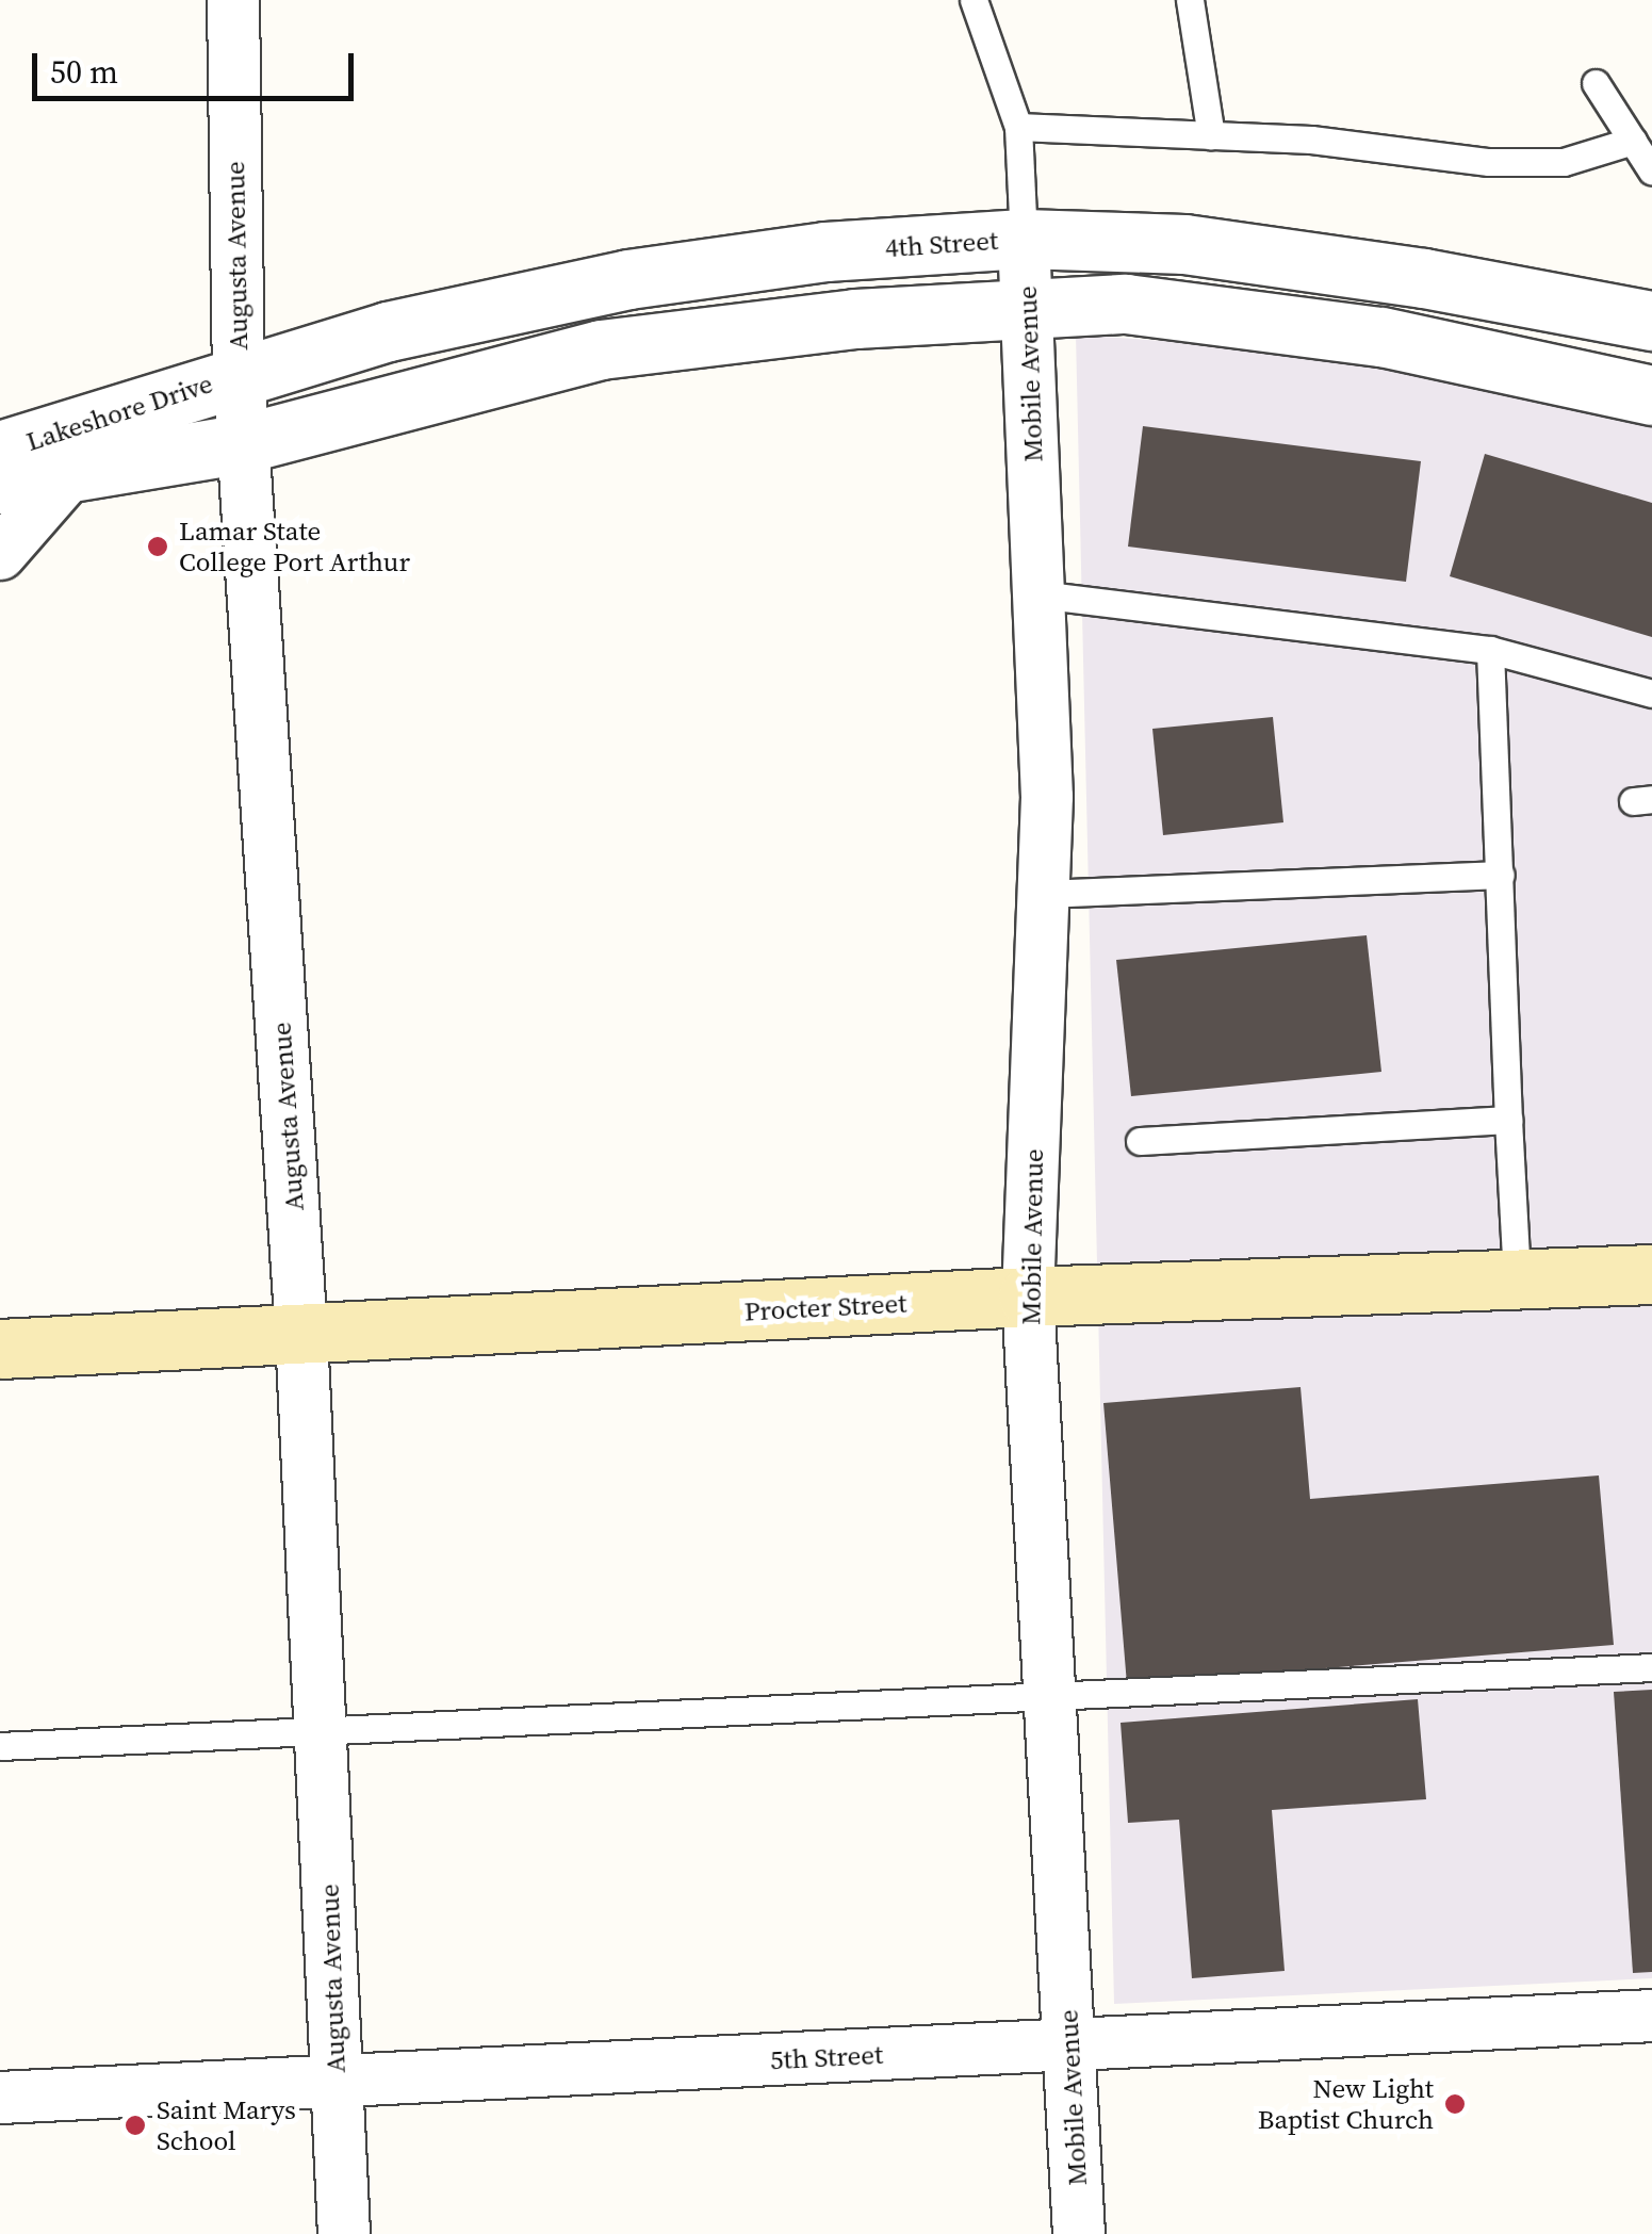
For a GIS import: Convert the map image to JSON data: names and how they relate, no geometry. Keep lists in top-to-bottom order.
{
  "streets": {
    "main road": ["Procter Street"],
    "street": [
      "4th Street",
      "Augusta Avenue",
      "Mobile Avenue",
      "Lakeshore Drive",
      "5th Street"
    ]
  },
  "crossings": [
    ["4th Street", "Augusta Avenue"],
    ["4th Street", "Mobile Avenue"],
    ["4th Street", "Lakeshore Drive"],
    ["Augusta Avenue", "Lakeshore Drive"],
    ["Augusta Avenue", "Procter Street"],
    ["Augusta Avenue", "5th Street"],
    ["Mobile Avenue", "Procter Street"],
    ["Mobile Avenue", "5th Street"]
  ],
  "places": ["Lamar State College Port Arthur", "New Light Baptist Church", "Saint Marys School"],
  "scale_bar": "50 m"
}
